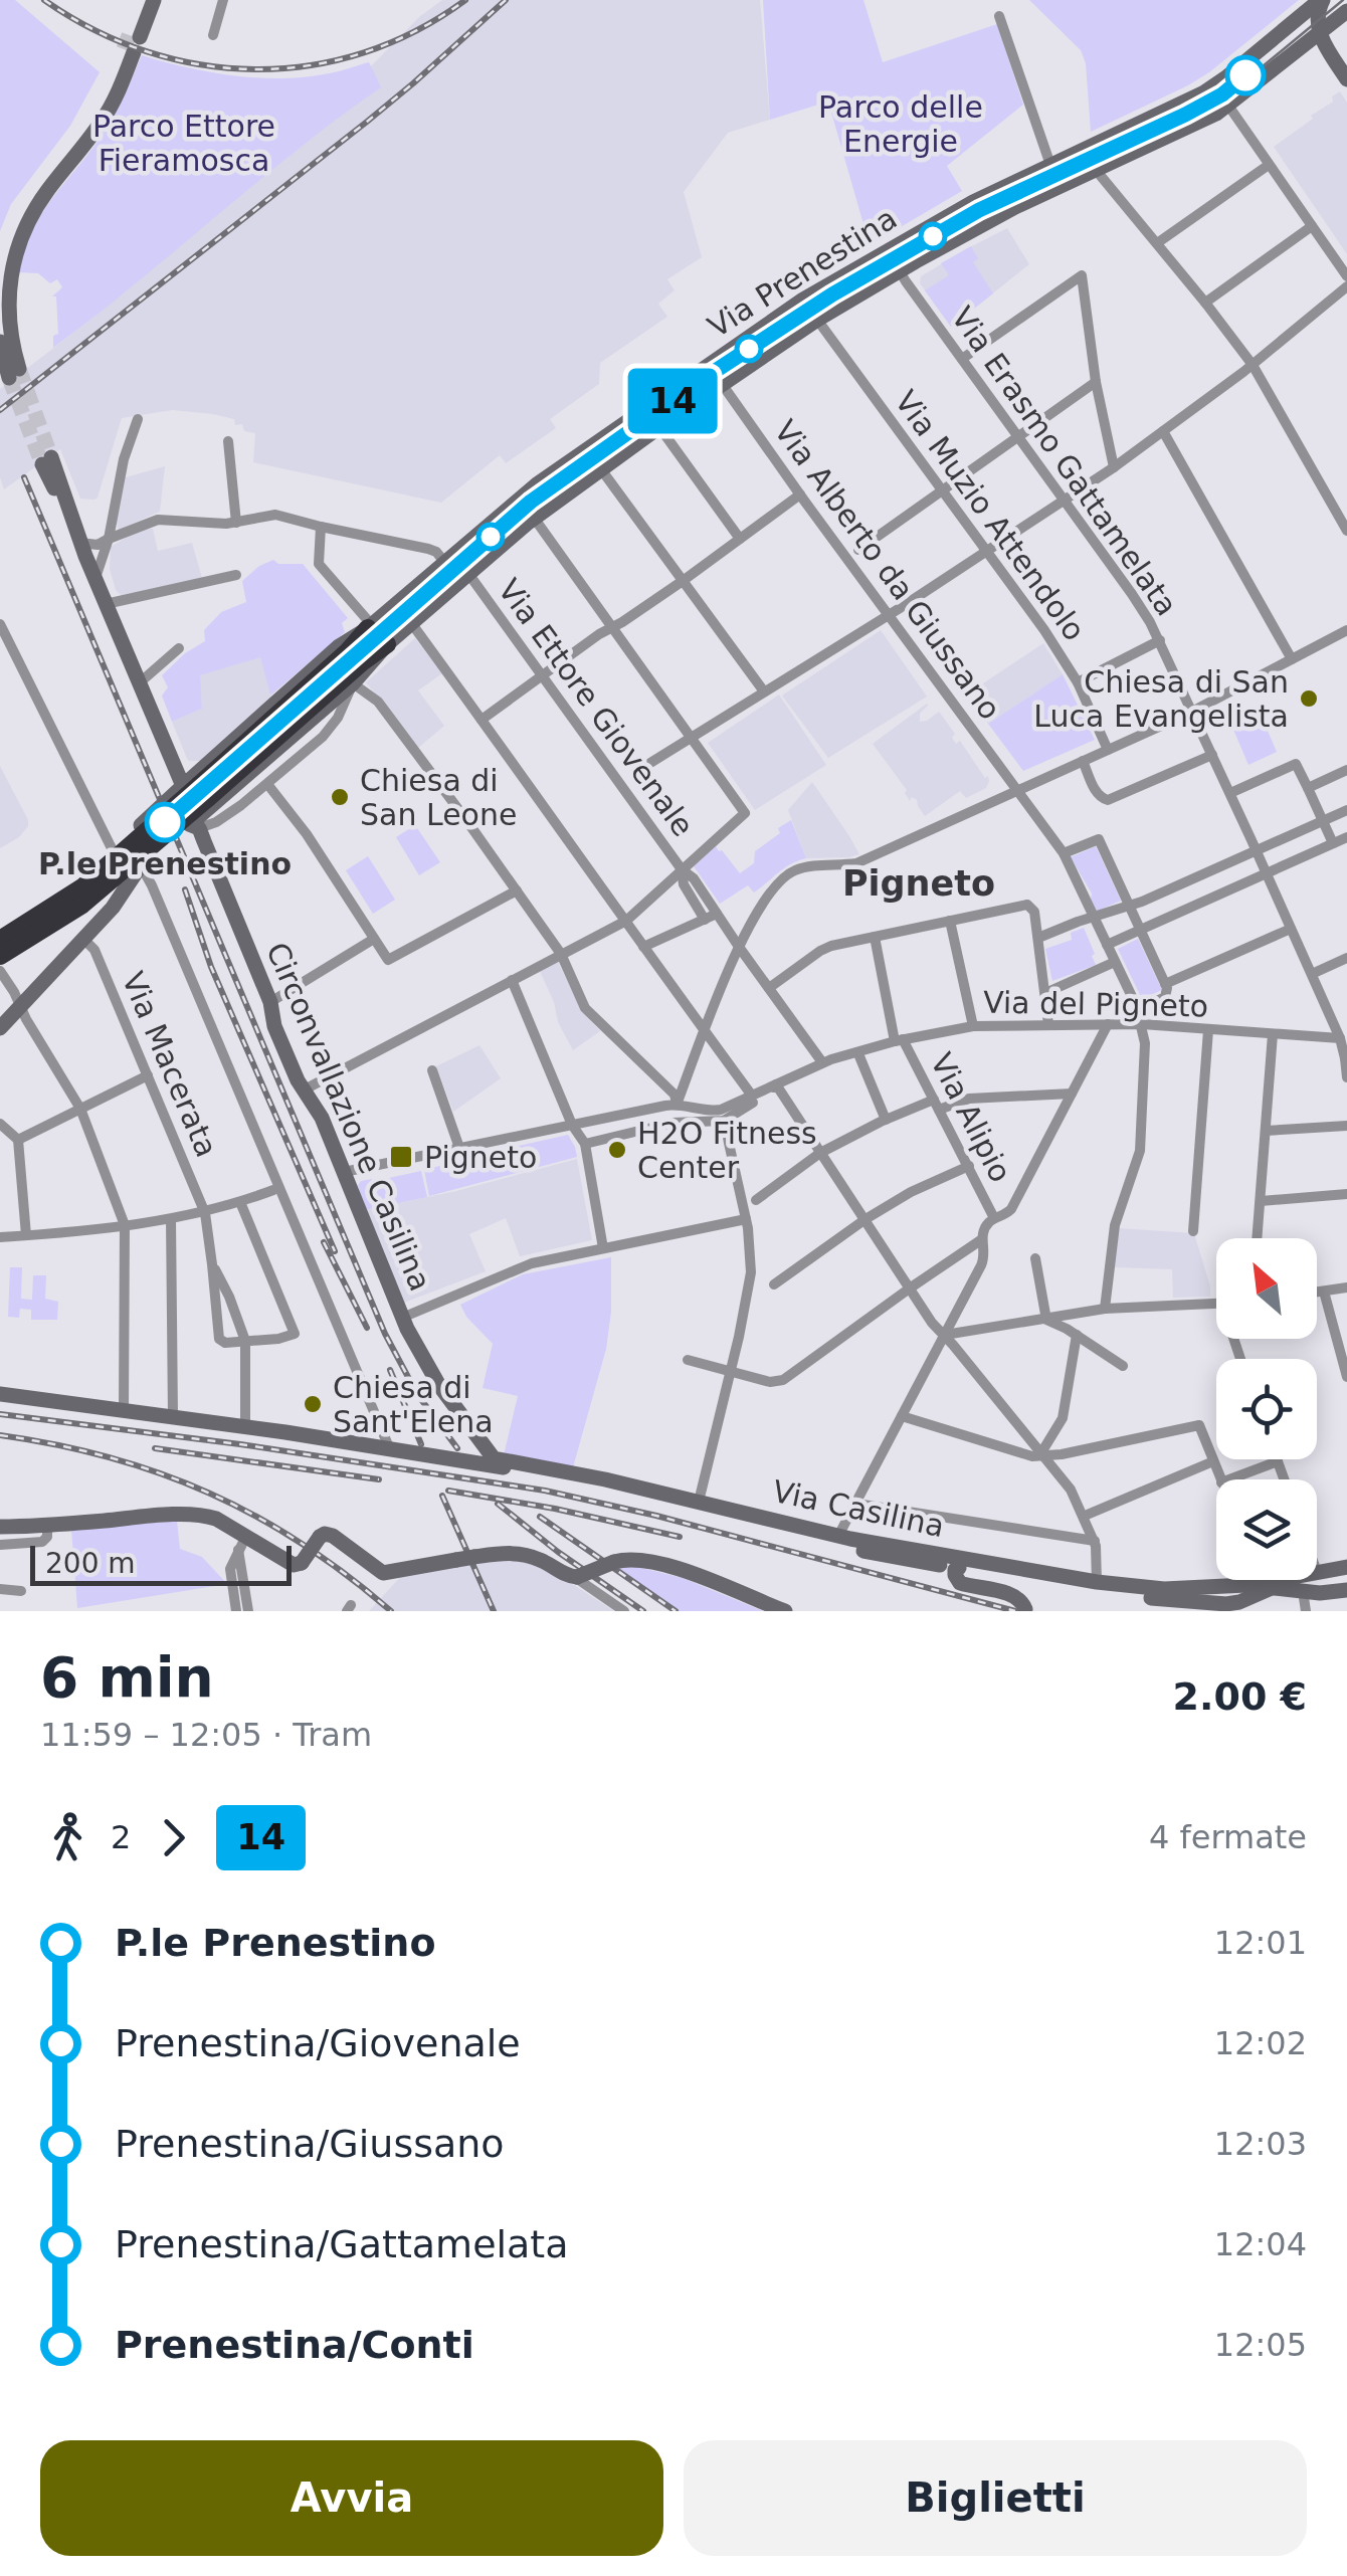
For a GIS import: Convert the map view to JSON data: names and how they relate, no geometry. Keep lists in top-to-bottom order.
{
  "streets": {
    "main road": ["Via Prenestina", "Circonvallazione Casilina", "Via Casilina"],
    "street": [
      "Via Erasmo Gattamelata",
      "Via Muzio Attendolo",
      "Via Alberto da Giussano",
      "Via Ettore Giovenale",
      "Via del Pigneto",
      "Via Macerata",
      "Via Alipio"
    ]
  },
  "crossings": [
    ["Via Prenestina", "Via Erasmo Gattamelata"],
    ["Via Prenestina", "Via Muzio Attendolo"],
    ["Via Prenestina", "Via Alberto da Giussano"],
    ["Via Prenestina", "Via Ettore Giovenale"],
    ["Via Erasmo Gattamelata", "Via del Pigneto"],
    ["Via Alberto da Giussano", "Via del Pigneto"],
    ["Via Ettore Giovenale", "Via del Pigneto"],
    ["Via del Pigneto", "Circonvallazione Casilina"],
    ["Via del Pigneto", "Via Alipio"],
    ["Circonvallazione Casilina", "Via Casilina"]
  ],
  "districts": ["Pigneto"],
  "parks": ["Parco delle Energie", "Parco Ettore Fieramosca"],
  "places": {
    "other": [
      "Chiesa di San Luca Evangelista",
      "Chiesa di San Leone",
      "P.le Prenestino",
      "H2O Fitness Center",
      "Chiesa di Sant'Elena"
    ],
    "transit": ["Pigneto"]
  },
  "lines": ["tram line 14"],
  "scale_bar": "200 m",
  "north": "top left",
  "page": {
    "on_map": "14",
    "scale": "200 m",
    "heading": ["6 min", "11:59 – 12:05 · Tram", "2.00 €"],
    "legs": ["2", "14", "4 fermate"],
    "list": [
      {
        "name": "P.le Prenestino",
        "value": "12:01"
      },
      {
        "name": "Prenestina/Giovenale",
        "value": "12:02"
      },
      {
        "name": "Prenestina/Giussano",
        "value": "12:03"
      },
      {
        "name": "Prenestina/Gattamelata",
        "value": "12:04"
      },
      {
        "name": "Prenestina/Conti",
        "value": "12:05"
      }
    ],
    "buttons": ["Avvia", "Biglietti"]
  }
}
